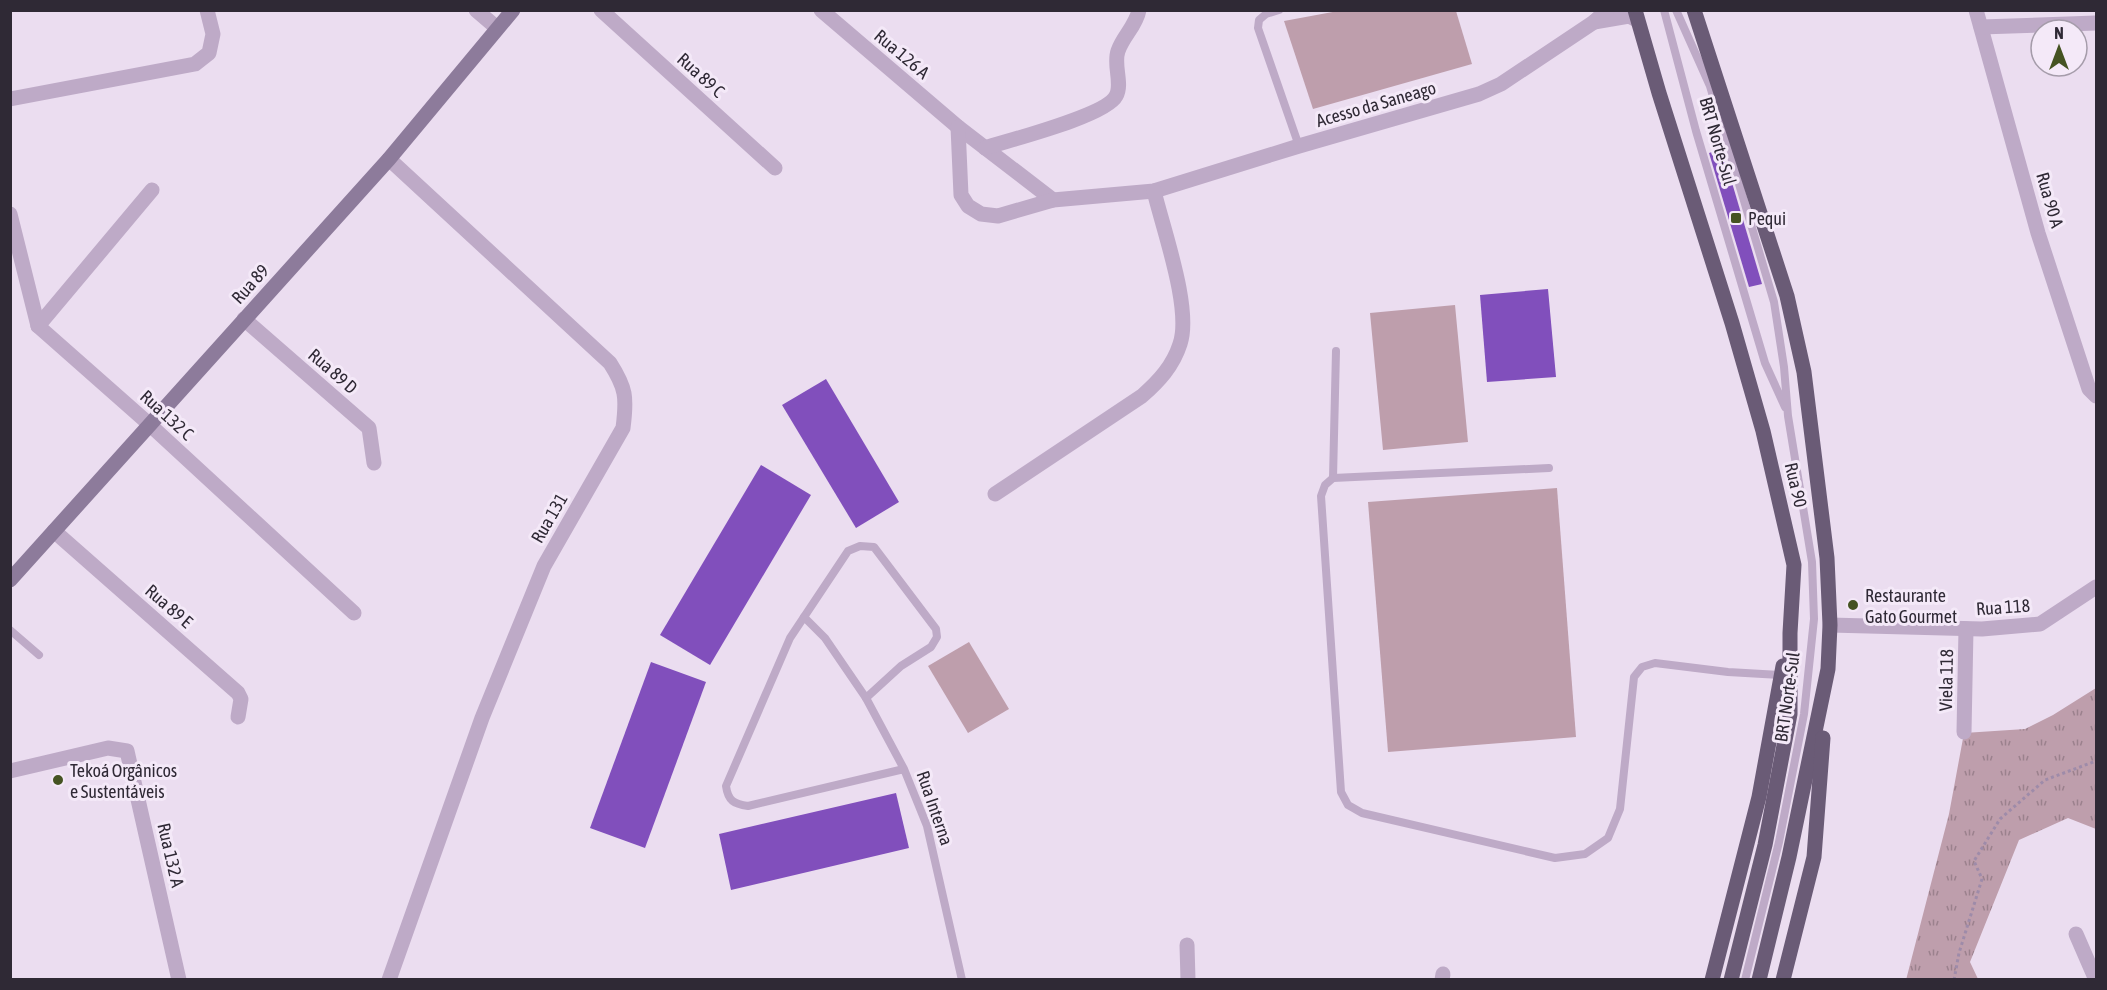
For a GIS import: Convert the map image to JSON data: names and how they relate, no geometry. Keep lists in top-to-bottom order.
{
  "streets": {
    "main road": ["Rua 90"],
    "street": [
      "Rua 126 A",
      "Rua 89 C",
      "Acesso da Saneago",
      "Rua 90 A",
      "Rua 89",
      "Rua 89 D",
      "Rua 132 C",
      "Rua 131",
      "Rua 89 E",
      "Rua 118",
      "Viela 118",
      "Rua 132 A"
    ],
    "lane": ["BRT Norte-Sul", "Rua Interna"]
  },
  "crossings": [
    ["Rua 126 A", "Acesso da Saneago"],
    ["Acesso da Saneago", "Rua 90"],
    ["Rua 89", "Rua 89 D"],
    ["Rua 89", "Rua 132 C"],
    ["Rua 89", "Rua 131"],
    ["Rua 89", "Rua 89 E"],
    ["Rua 90", "Rua 118"],
    ["Rua 118", "Viela 118"]
  ],
  "places": {
    "transit": ["Pequi"],
    "other": ["Restaurante Gato Gourmet", "Tekoá Orgânicos e Sustentáveis"]
  },
  "north": "top"
}
